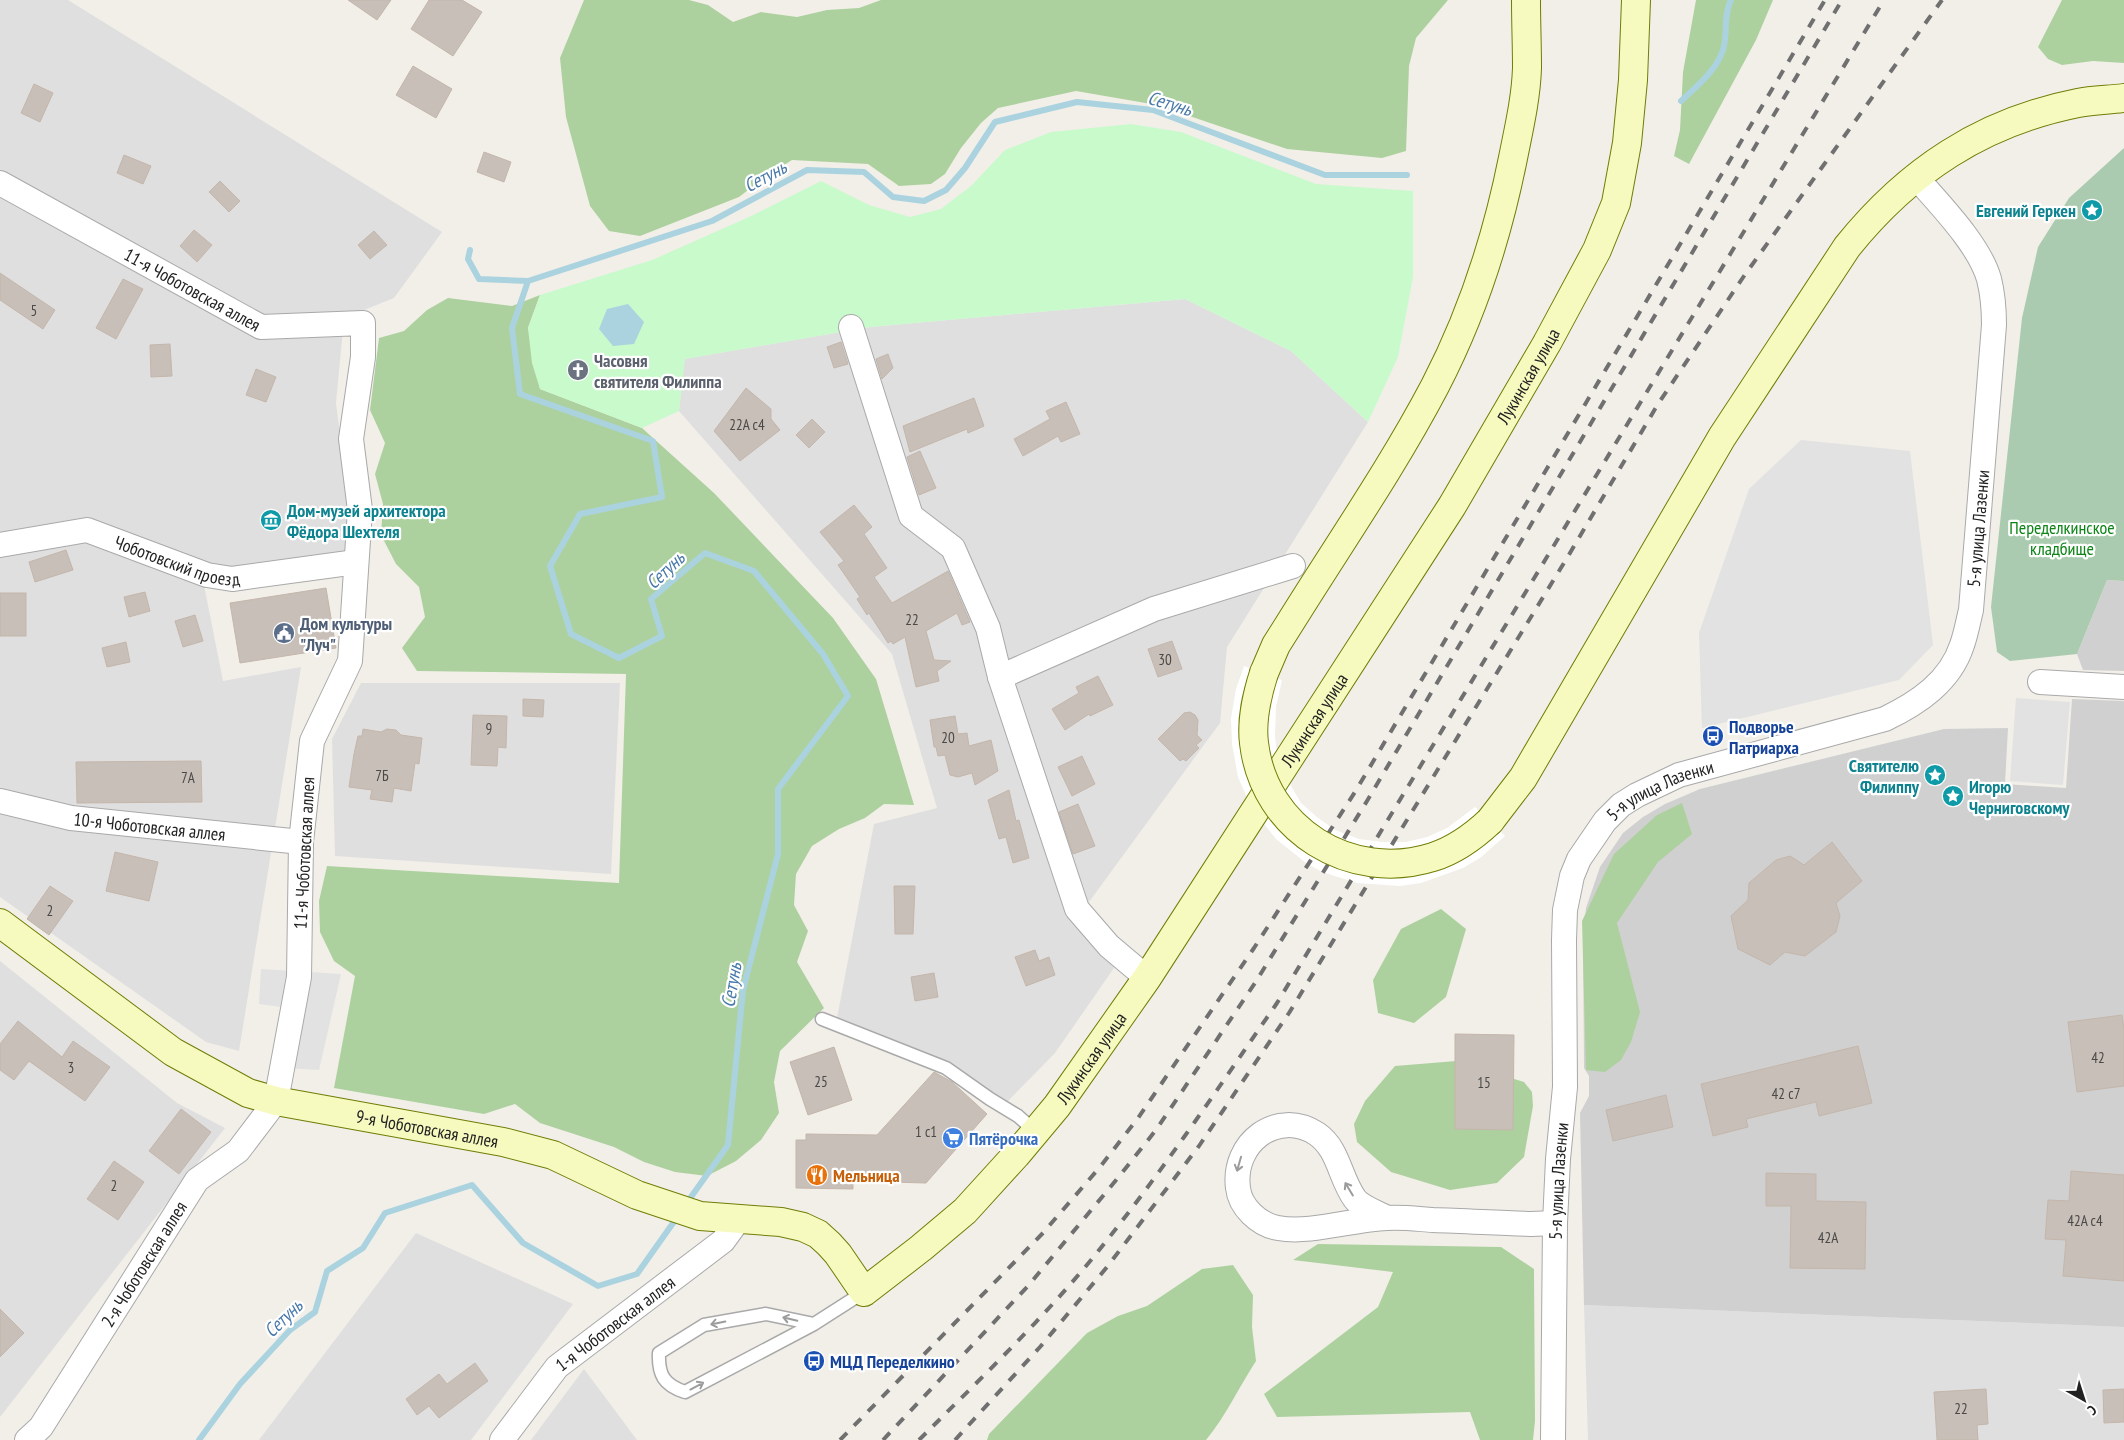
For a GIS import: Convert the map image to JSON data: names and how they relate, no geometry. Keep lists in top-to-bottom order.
{
  "streets": {
    "street": [
      "11-я Чоботовская аллея",
      "Лукинская улица",
      "5-я улица Лазенки",
      "Чоботовский проезд",
      "10-я Чоботовская аллея",
      "9-я Чоботовская аллея",
      "2-я Чоботовская аллея",
      "1-я Чоботовская аллея"
    ]
  },
  "crossings": [
    ["11-я Чоботовская аллея", "Чоботовский проезд"],
    ["11-я Чоботовская аллея", "10-я Чоботовская аллея"],
    ["11-я Чоботовская аллея", "9-я Чоботовская аллея"],
    ["11-я Чоботовская аллея", "2-я Чоботовская аллея"],
    ["Лукинская улица", "9-я Чоботовская аллея"],
    ["9-я Чоботовская аллея", "2-я Чоботовская аллея"],
    ["9-я Чоботовская аллея", "1-я Чоботовская аллея"]
  ],
  "water": ["Сетунь"],
  "parks": ["Переделкинское кладбище"],
  "places": {
    "place": ["Евгений Геркен", "Святителю Филиппу", "Игорю Черниговскому"],
    "church": ["Часовня святителя Филиппа"],
    "museum": ["Дом-музей архитектора Фёдора Шехтеля"],
    "public building": ["Дом культуры \"Луч\""],
    "bus stop": ["Подворье Патриарха", "МЦД Переделкино"],
    "supermarket": ["Пятёрочка"],
    "restaurant": ["Мельница"]
  },
  "house_numbers": [
    "5",
    "22А с4",
    "22",
    "30",
    "9",
    "20",
    "7Б",
    "7А",
    "2",
    "42",
    "3",
    "25",
    "15",
    "42 с7",
    "1 с1",
    "2",
    "42А с4",
    "42А",
    "22"
  ],
  "north": "bottom right"
}
